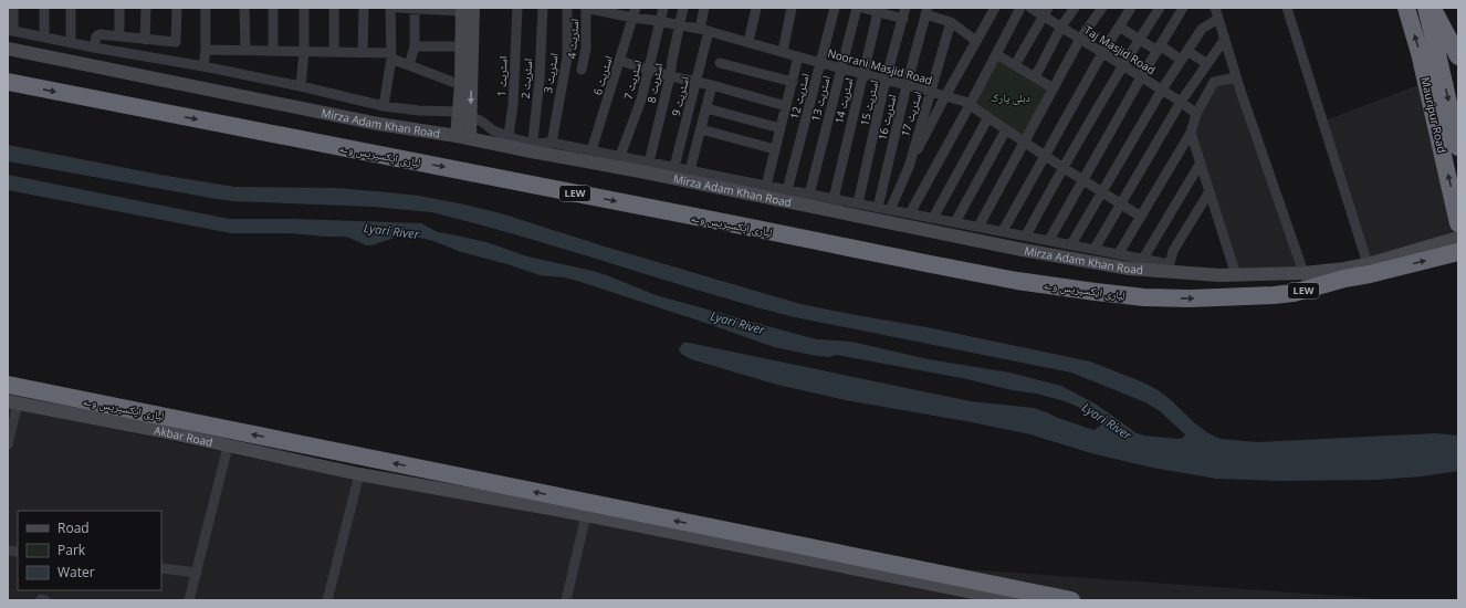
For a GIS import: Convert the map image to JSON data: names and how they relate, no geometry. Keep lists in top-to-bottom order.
{
  "streets": {
    "highway": ["Mauripur Road", "لیاری ایکسپریس وے", "LEW"],
    "main road": ["Mirza Adam Khan Road", "Akbar Road"],
    "street": [
      "اسٹریٹ 4",
      "Taj Masjid Road",
      "Noorani Masjid Road",
      "اسٹریٹ 3",
      "اسٹریٹ 6",
      "اسٹریٹ 1",
      "اسٹریٹ 2",
      "اسٹریٹ 7",
      "اسٹریٹ 8",
      "اسٹریٹ 9",
      "اسٹریٹ 12",
      "اسٹریٹ 13",
      "اسٹریٹ 14",
      "اسٹریٹ 15",
      "اسٹریٹ 17",
      "اسٹریٹ 16"
    ]
  },
  "crossings": [
    ["اسٹریٹ 4", "Noorani Masjid Road"],
    ["Noorani Masjid Road", "اسٹریٹ 6"],
    ["Noorani Masjid Road", "اسٹریٹ 7"],
    ["Noorani Masjid Road", "اسٹریٹ 8"],
    ["Noorani Masjid Road", "اسٹریٹ 9"],
    ["Noorani Masjid Road", "اسٹریٹ 12"],
    ["Noorani Masjid Road", "اسٹریٹ 13"],
    ["Noorani Masjid Road", "اسٹریٹ 14"],
    ["Noorani Masjid Road", "اسٹریٹ 15"],
    ["Noorani Masjid Road", "اسٹریٹ 17"],
    ["Noorani Masjid Road", "اسٹریٹ 16"],
    ["اسٹریٹ 1", "Mirza Adam Khan Road"],
    ["اسٹریٹ 2", "Mirza Adam Khan Road"],
    ["Mirza Adam Khan Road", "لیاری ایکسپریس وے"]
  ],
  "water": ["Lyari River"],
  "parks": ["دہلی پارک"],
  "legend": ["Road", "Park", "Water"]
}
